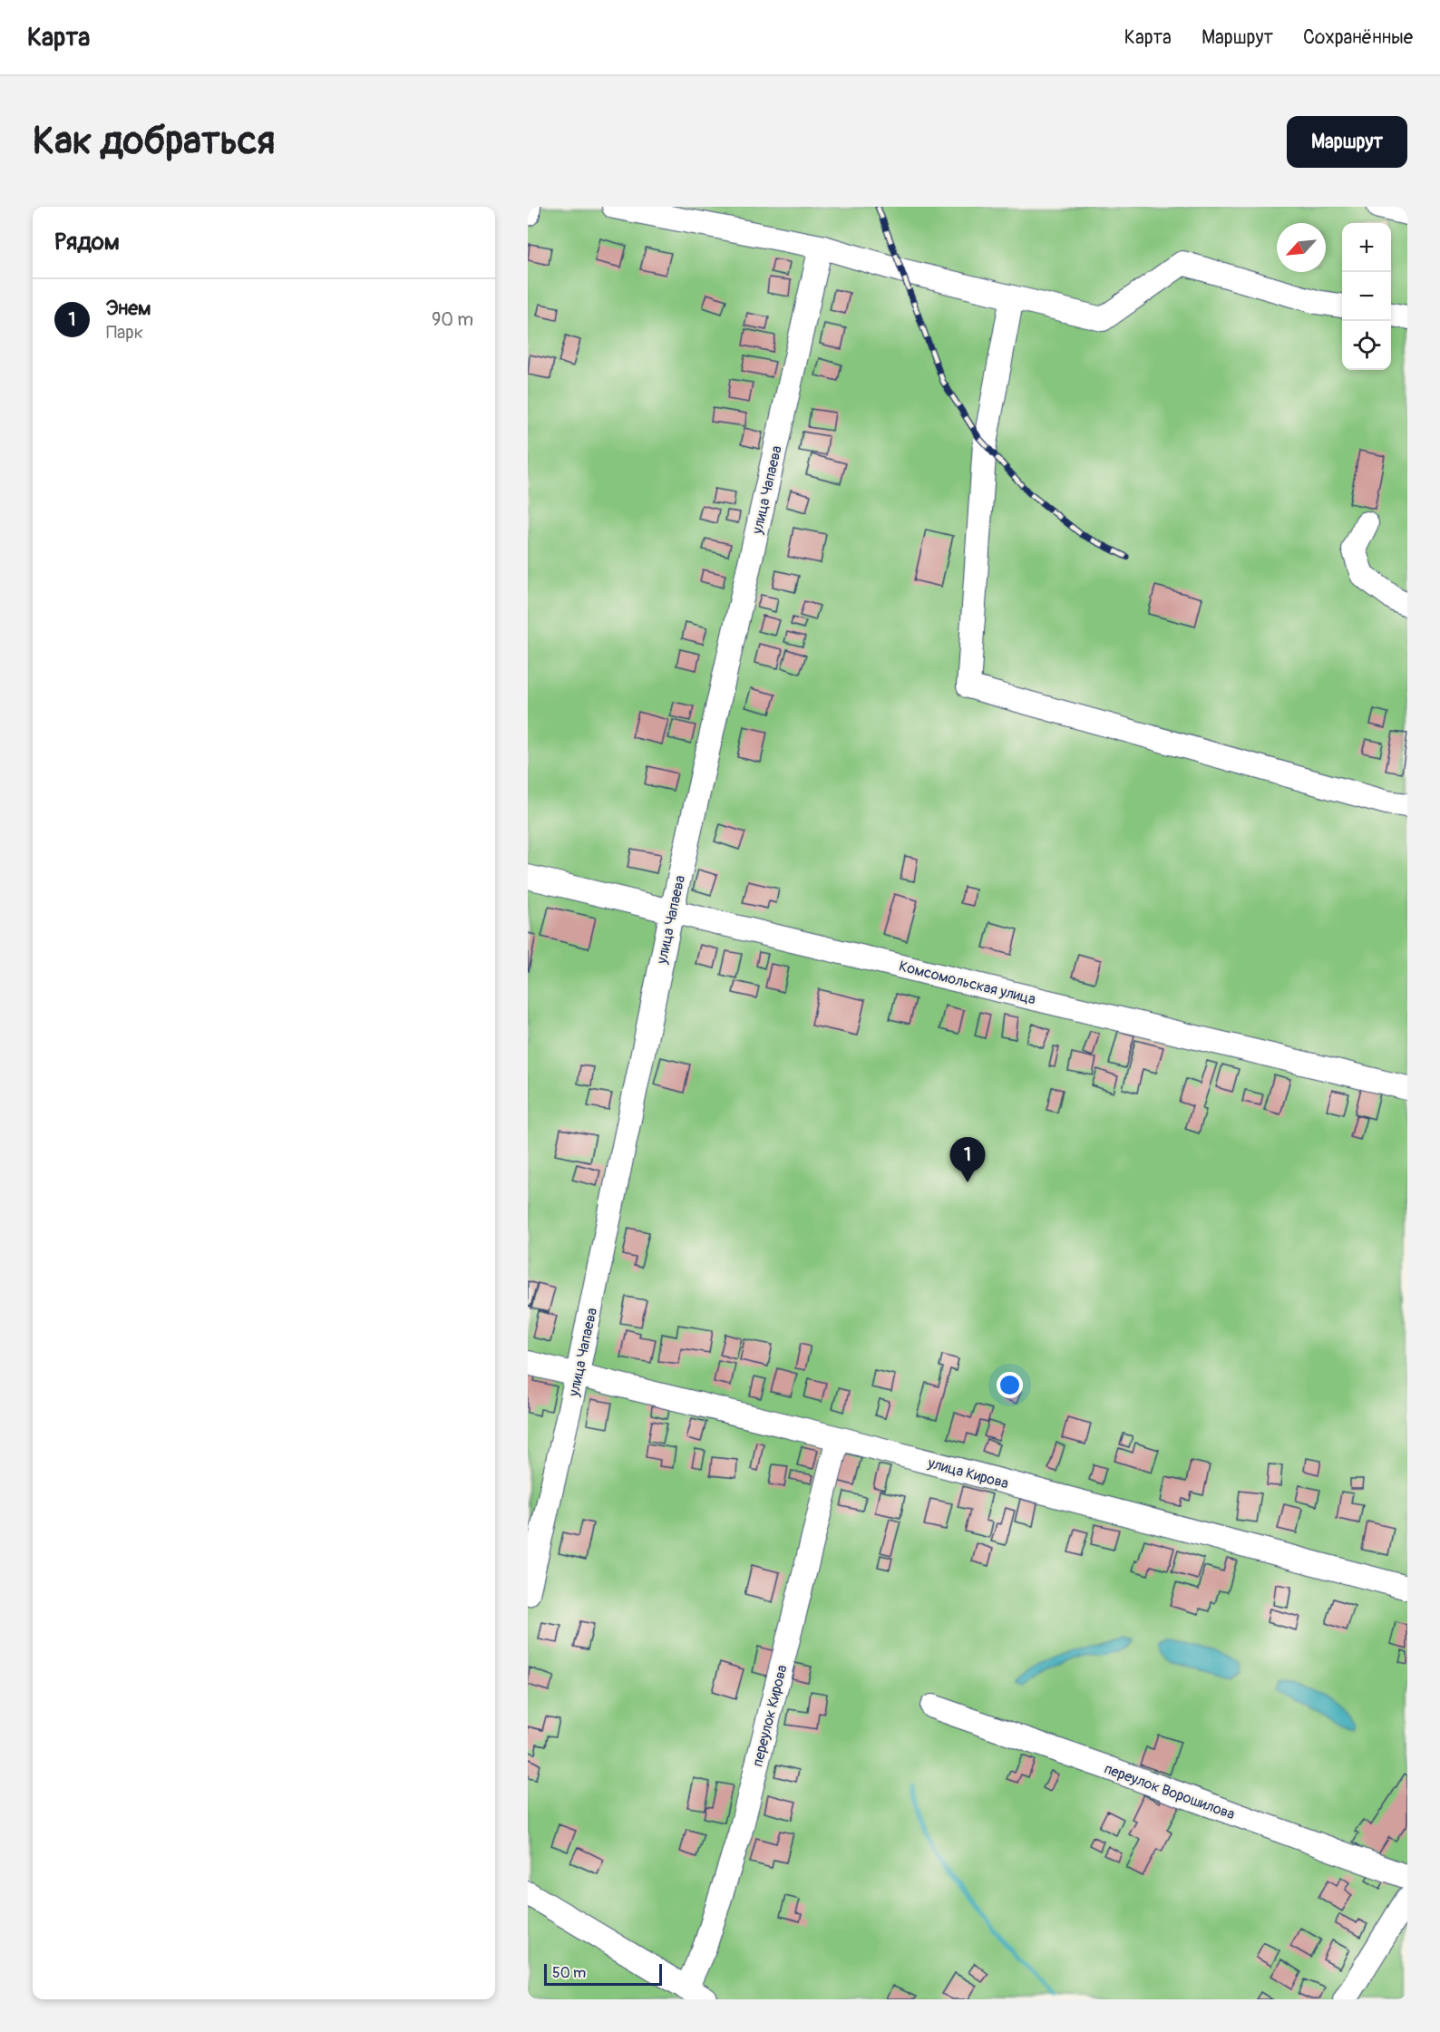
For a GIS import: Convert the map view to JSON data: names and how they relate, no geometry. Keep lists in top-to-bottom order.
{
  "streets": {
    "street": [
      "улица Чапаева",
      "Комсомольская улица",
      "улица Кирова",
      "переулок Кирова",
      "переулок Ворошилова"
    ]
  },
  "crossings": [
    ["улица Чапаева", "Комсомольская улица"],
    ["улица Чапаева", "улица Кирова"],
    ["улица Кирова", "переулок Кирова"]
  ],
  "scale_bar": "50 m",
  "north": "bottom left",
  "page": {
    "header": "Карта",
    "nav": ["Карта", "Маршрут", "Сохранённые"],
    "buttons": "Маршрут",
    "title": "Как добраться",
    "heading": "Рядом",
    "map_buttons": ["+", "−"],
    "list": [
      {
        "mark": "1",
        "name": "Энем",
        "note": "Парк",
        "value": "90 m"
      }
    ],
    "pins": "1",
    "scale": "50 m"
  }
}
